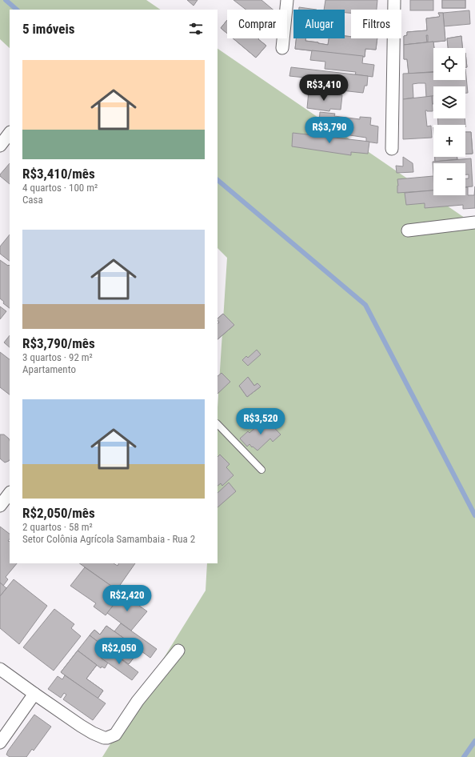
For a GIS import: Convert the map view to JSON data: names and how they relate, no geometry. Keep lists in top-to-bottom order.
{
  "page": {
    "chip": ["Comprar", "Alugar", "Filtros"],
    "heading": "5 imóveis",
    "map_buttons": ["+", "−"],
    "list": [
      {
        "name": "R$3,410/mês",
        "note": "4 quartos · 100 m² · Casa"
      },
      {
        "name": "R$3,790/mês",
        "note": "3 quartos · 92 m² · Apartamento"
      },
      {
        "name": "R$2,050/mês",
        "note": "2 quartos · 58 m² · Setor Colônia Agrícola Samambaia - Rua 2"
      }
    ],
    "price": [
      "R$3,410",
      "R$3,790",
      "R$3,520",
      "R$2,420",
      "R$2,050"
    ]
  }
}
